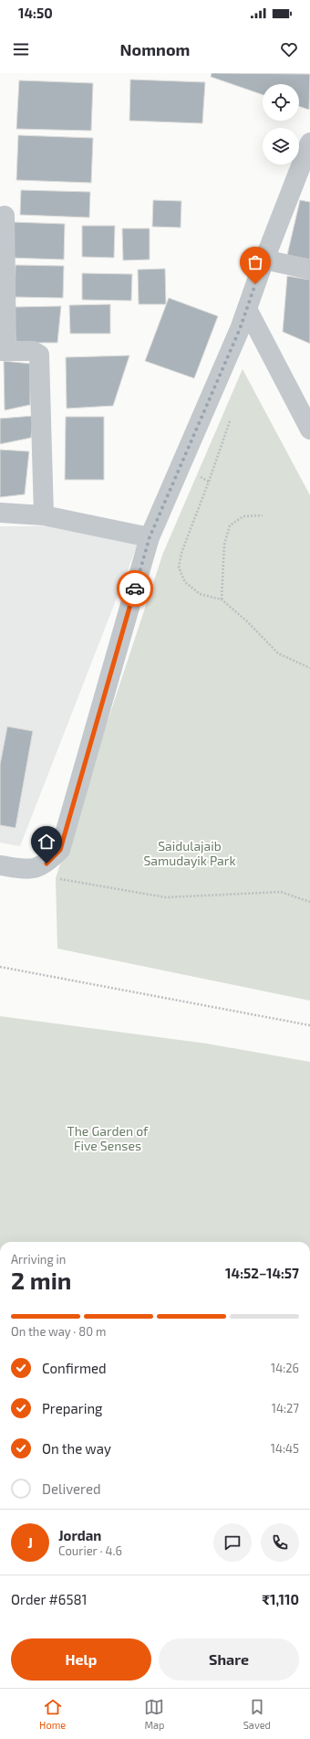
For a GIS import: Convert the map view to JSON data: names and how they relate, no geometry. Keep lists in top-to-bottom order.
{
  "parks": ["Saidulajaib Samudayik Park", "The Garden of Five Senses"],
  "page": {
    "status": "14:50",
    "header": "Nomnom",
    "heading": ["2 min", "Arriving in", "14:52–14:57"],
    "panel": [
      "Jordan",
      "Courier · 4.6",
      "Order #6581",
      "₹1,110"
    ],
    "bar": "On the way · 80 m",
    "list": [
      ["Confirmed", "14:26"],
      ["Preparing", "14:27"],
      ["On the way", "14:45"],
      "Delivered"
    ],
    "round": "J",
    "buttons": ["Help", "Share"],
    "tabs": ["Home", "Map", "Saved"]
  }
}
